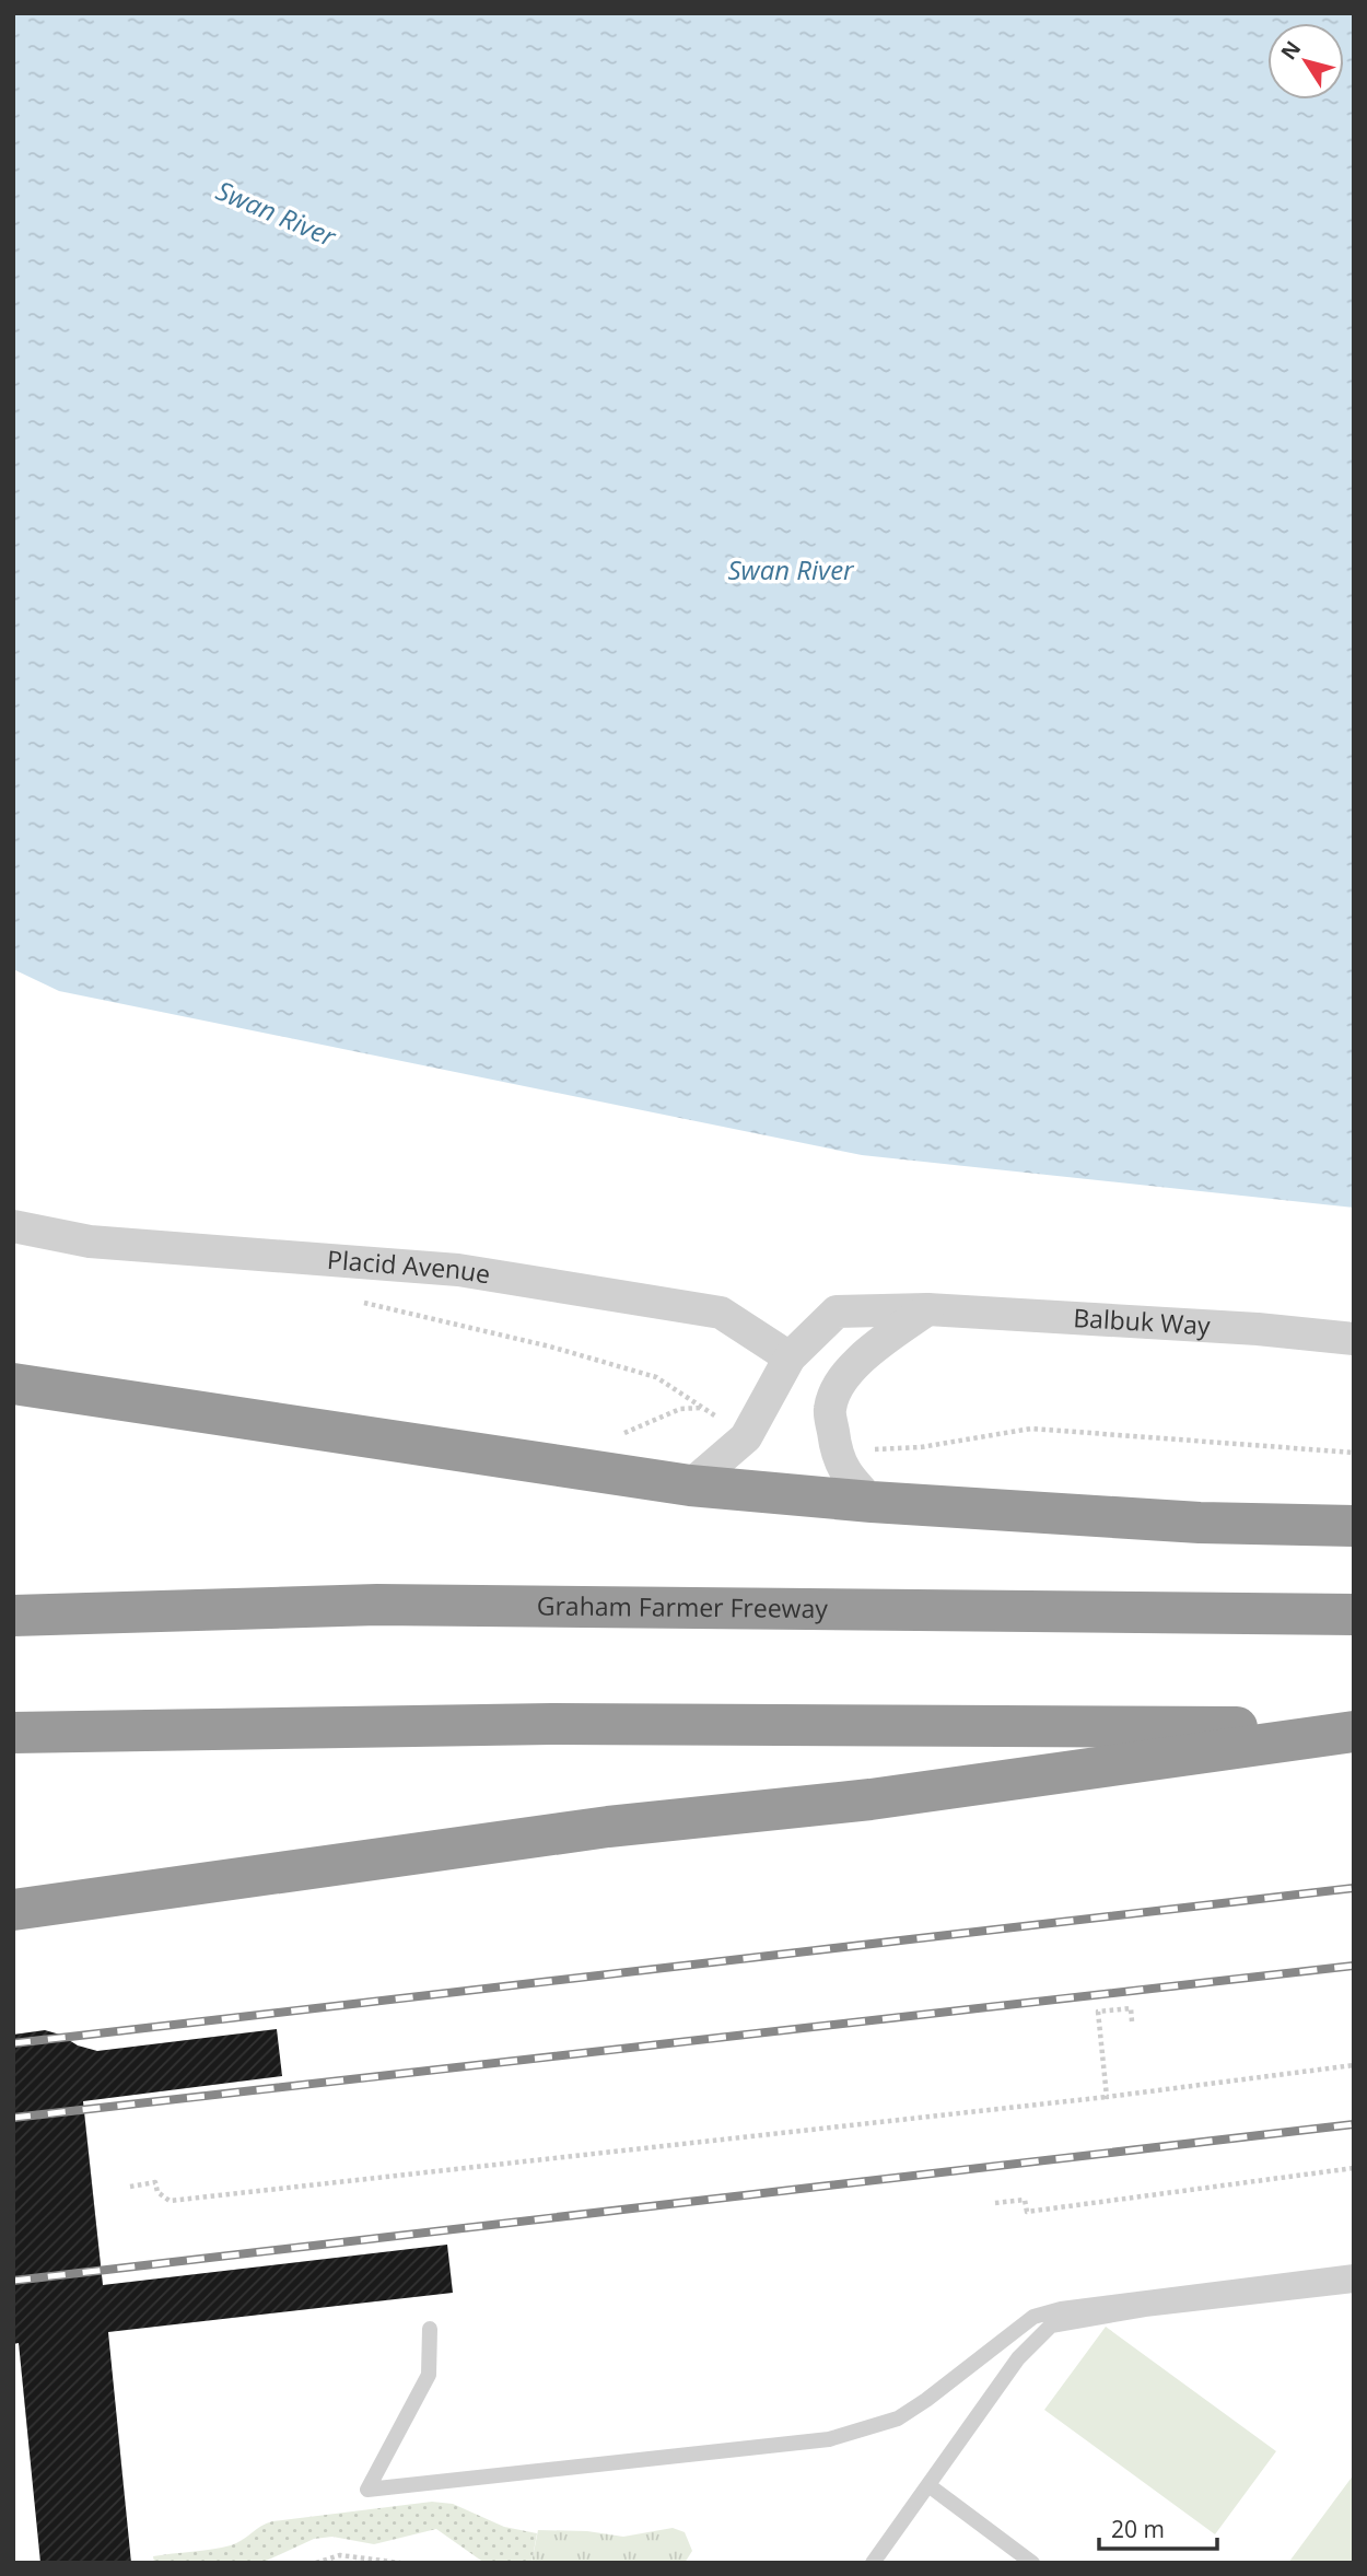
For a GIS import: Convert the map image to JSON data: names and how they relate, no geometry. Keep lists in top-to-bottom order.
{
  "streets": {
    "highway": ["Graham Farmer Freeway"],
    "street": ["Placid Avenue", "Balbuk Way"]
  },
  "crossings": [
    ["Placid Avenue", "Balbuk Way"]
  ],
  "water": ["Swan River"],
  "scale_bar": "20 m",
  "north": "top left"
}
